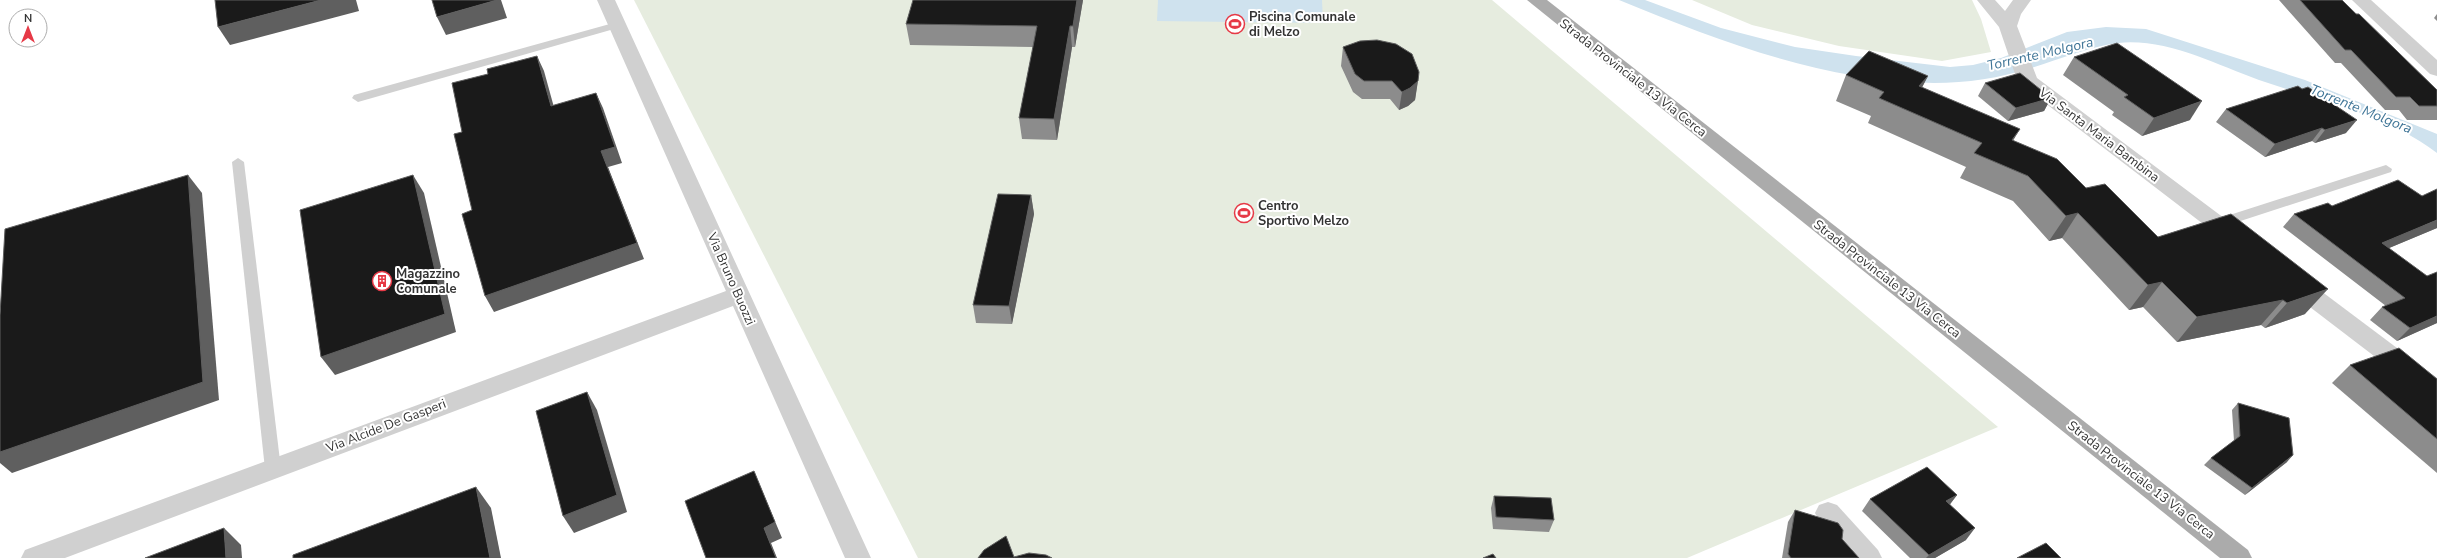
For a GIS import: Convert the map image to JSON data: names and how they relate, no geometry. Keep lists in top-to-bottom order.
{
  "streets": {
    "main road": ["Strada Provinciale 13 Via Cerca"],
    "street": ["Via Santa Maria Bambina", "Via Bruno Buozzi", "Via Alcide De Gasperi"]
  },
  "crossings": [
    ["Via Bruno Buozzi", "Via Alcide De Gasperi"]
  ],
  "water": ["Torrente Molgora"],
  "places": {
    "sports": ["Piscina Comunale di Melzo", "Centro Sportivo Melzo"],
    "building": ["Magazzino Comunale"]
  },
  "north": "top"
}
